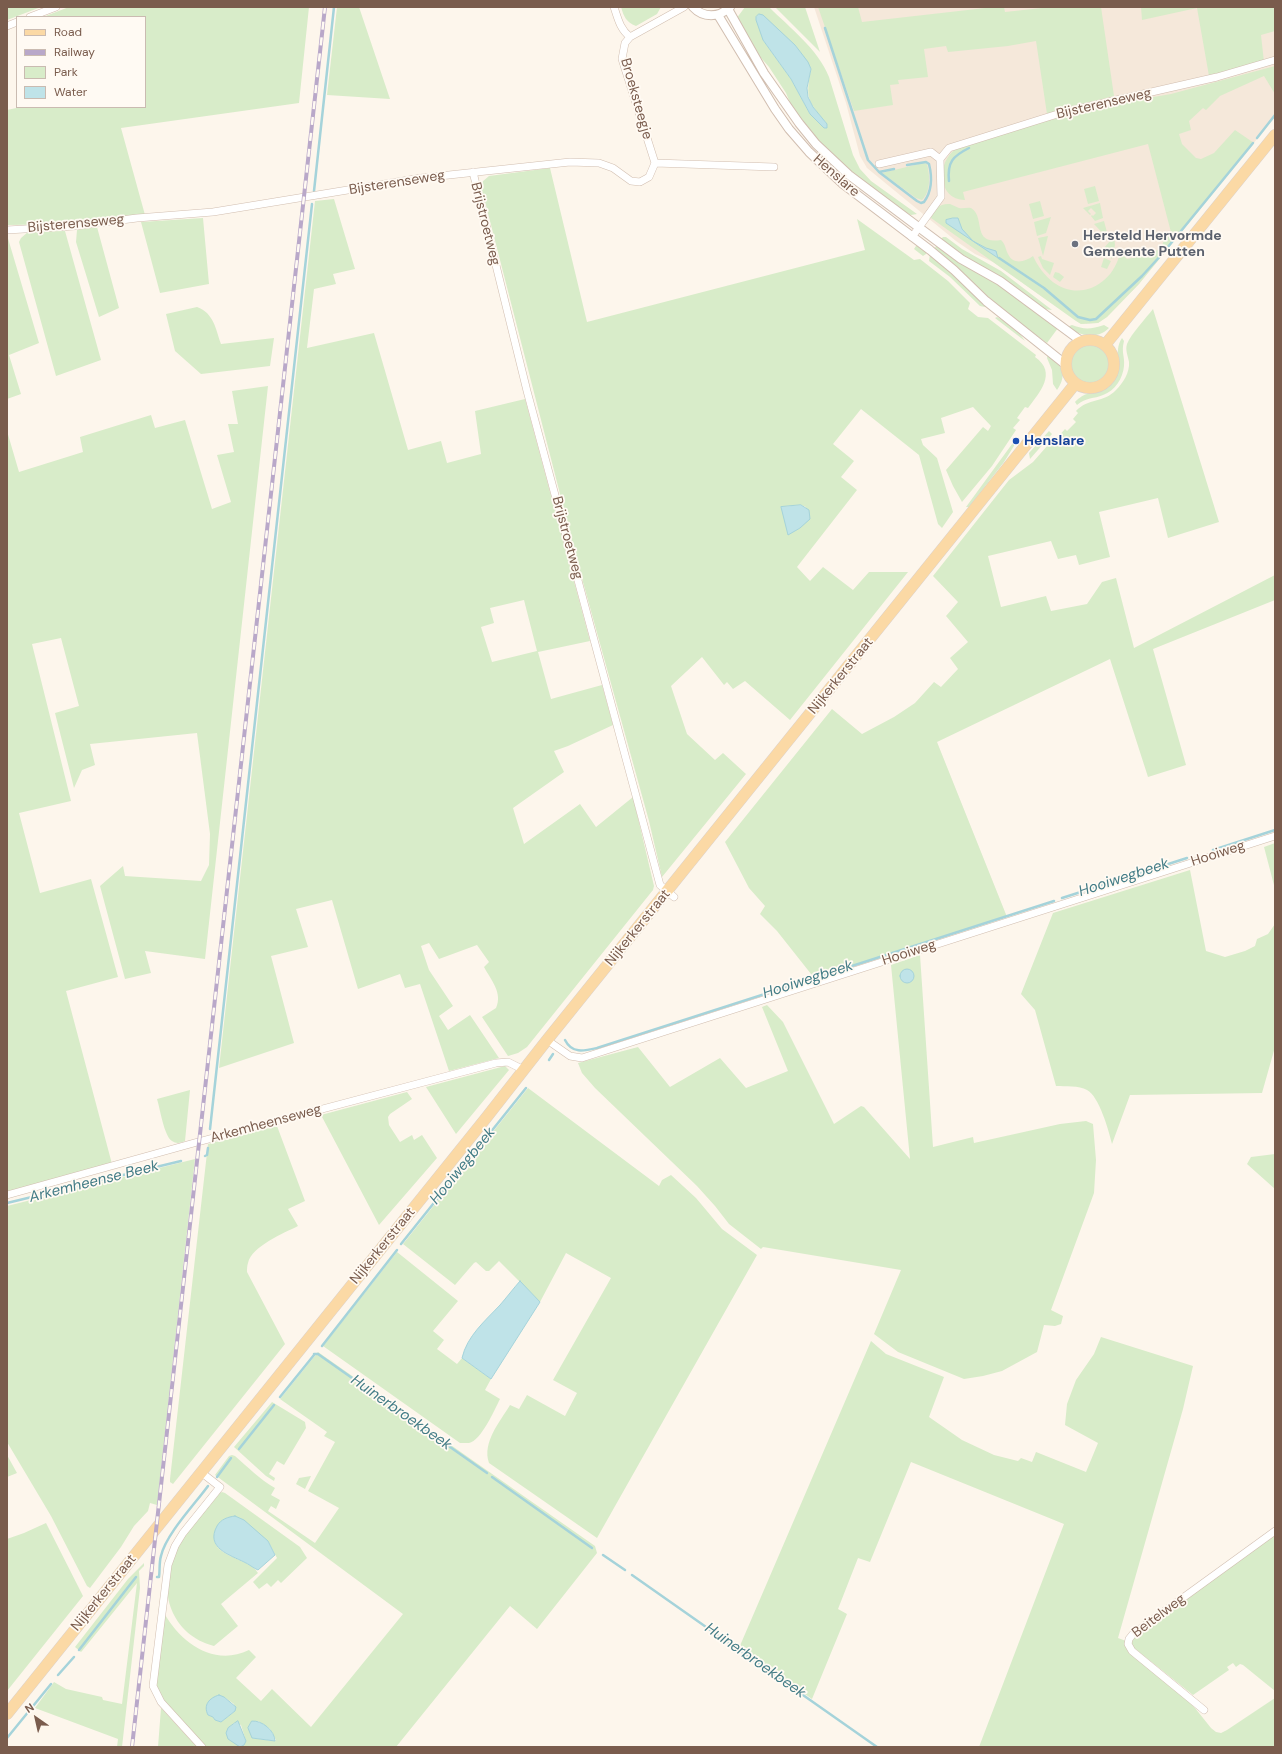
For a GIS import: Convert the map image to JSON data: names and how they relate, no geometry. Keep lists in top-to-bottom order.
{
  "streets": {
    "main road": ["Nijkerkerstraat"],
    "street": [
      "Broeksteegje",
      "Bijsterenseweg",
      "Henslare",
      "Brijstroetweg",
      "Hooiweg",
      "Arkemheenseweg",
      "Beitelweg"
    ]
  },
  "crossings": [
    ["Broeksteegje", "Bijsterenseweg"],
    ["Bijsterenseweg", "Brijstroetweg"],
    ["Henslare", "Nijkerkerstraat"],
    ["Brijstroetweg", "Nijkerkerstraat"],
    ["Nijkerkerstraat", "Hooiweg"],
    ["Nijkerkerstraat", "Arkemheenseweg"]
  ],
  "water": ["Hooiwegbeek", "Arkemheense Beek", "Huinerbroekbeek"],
  "places": ["Hersteld Hervormde Gemeente Putten", "Henslare"],
  "legend": [
    "Road",
    "Railway",
    "Park",
    "Water"
  ],
  "north": "top left"
}
